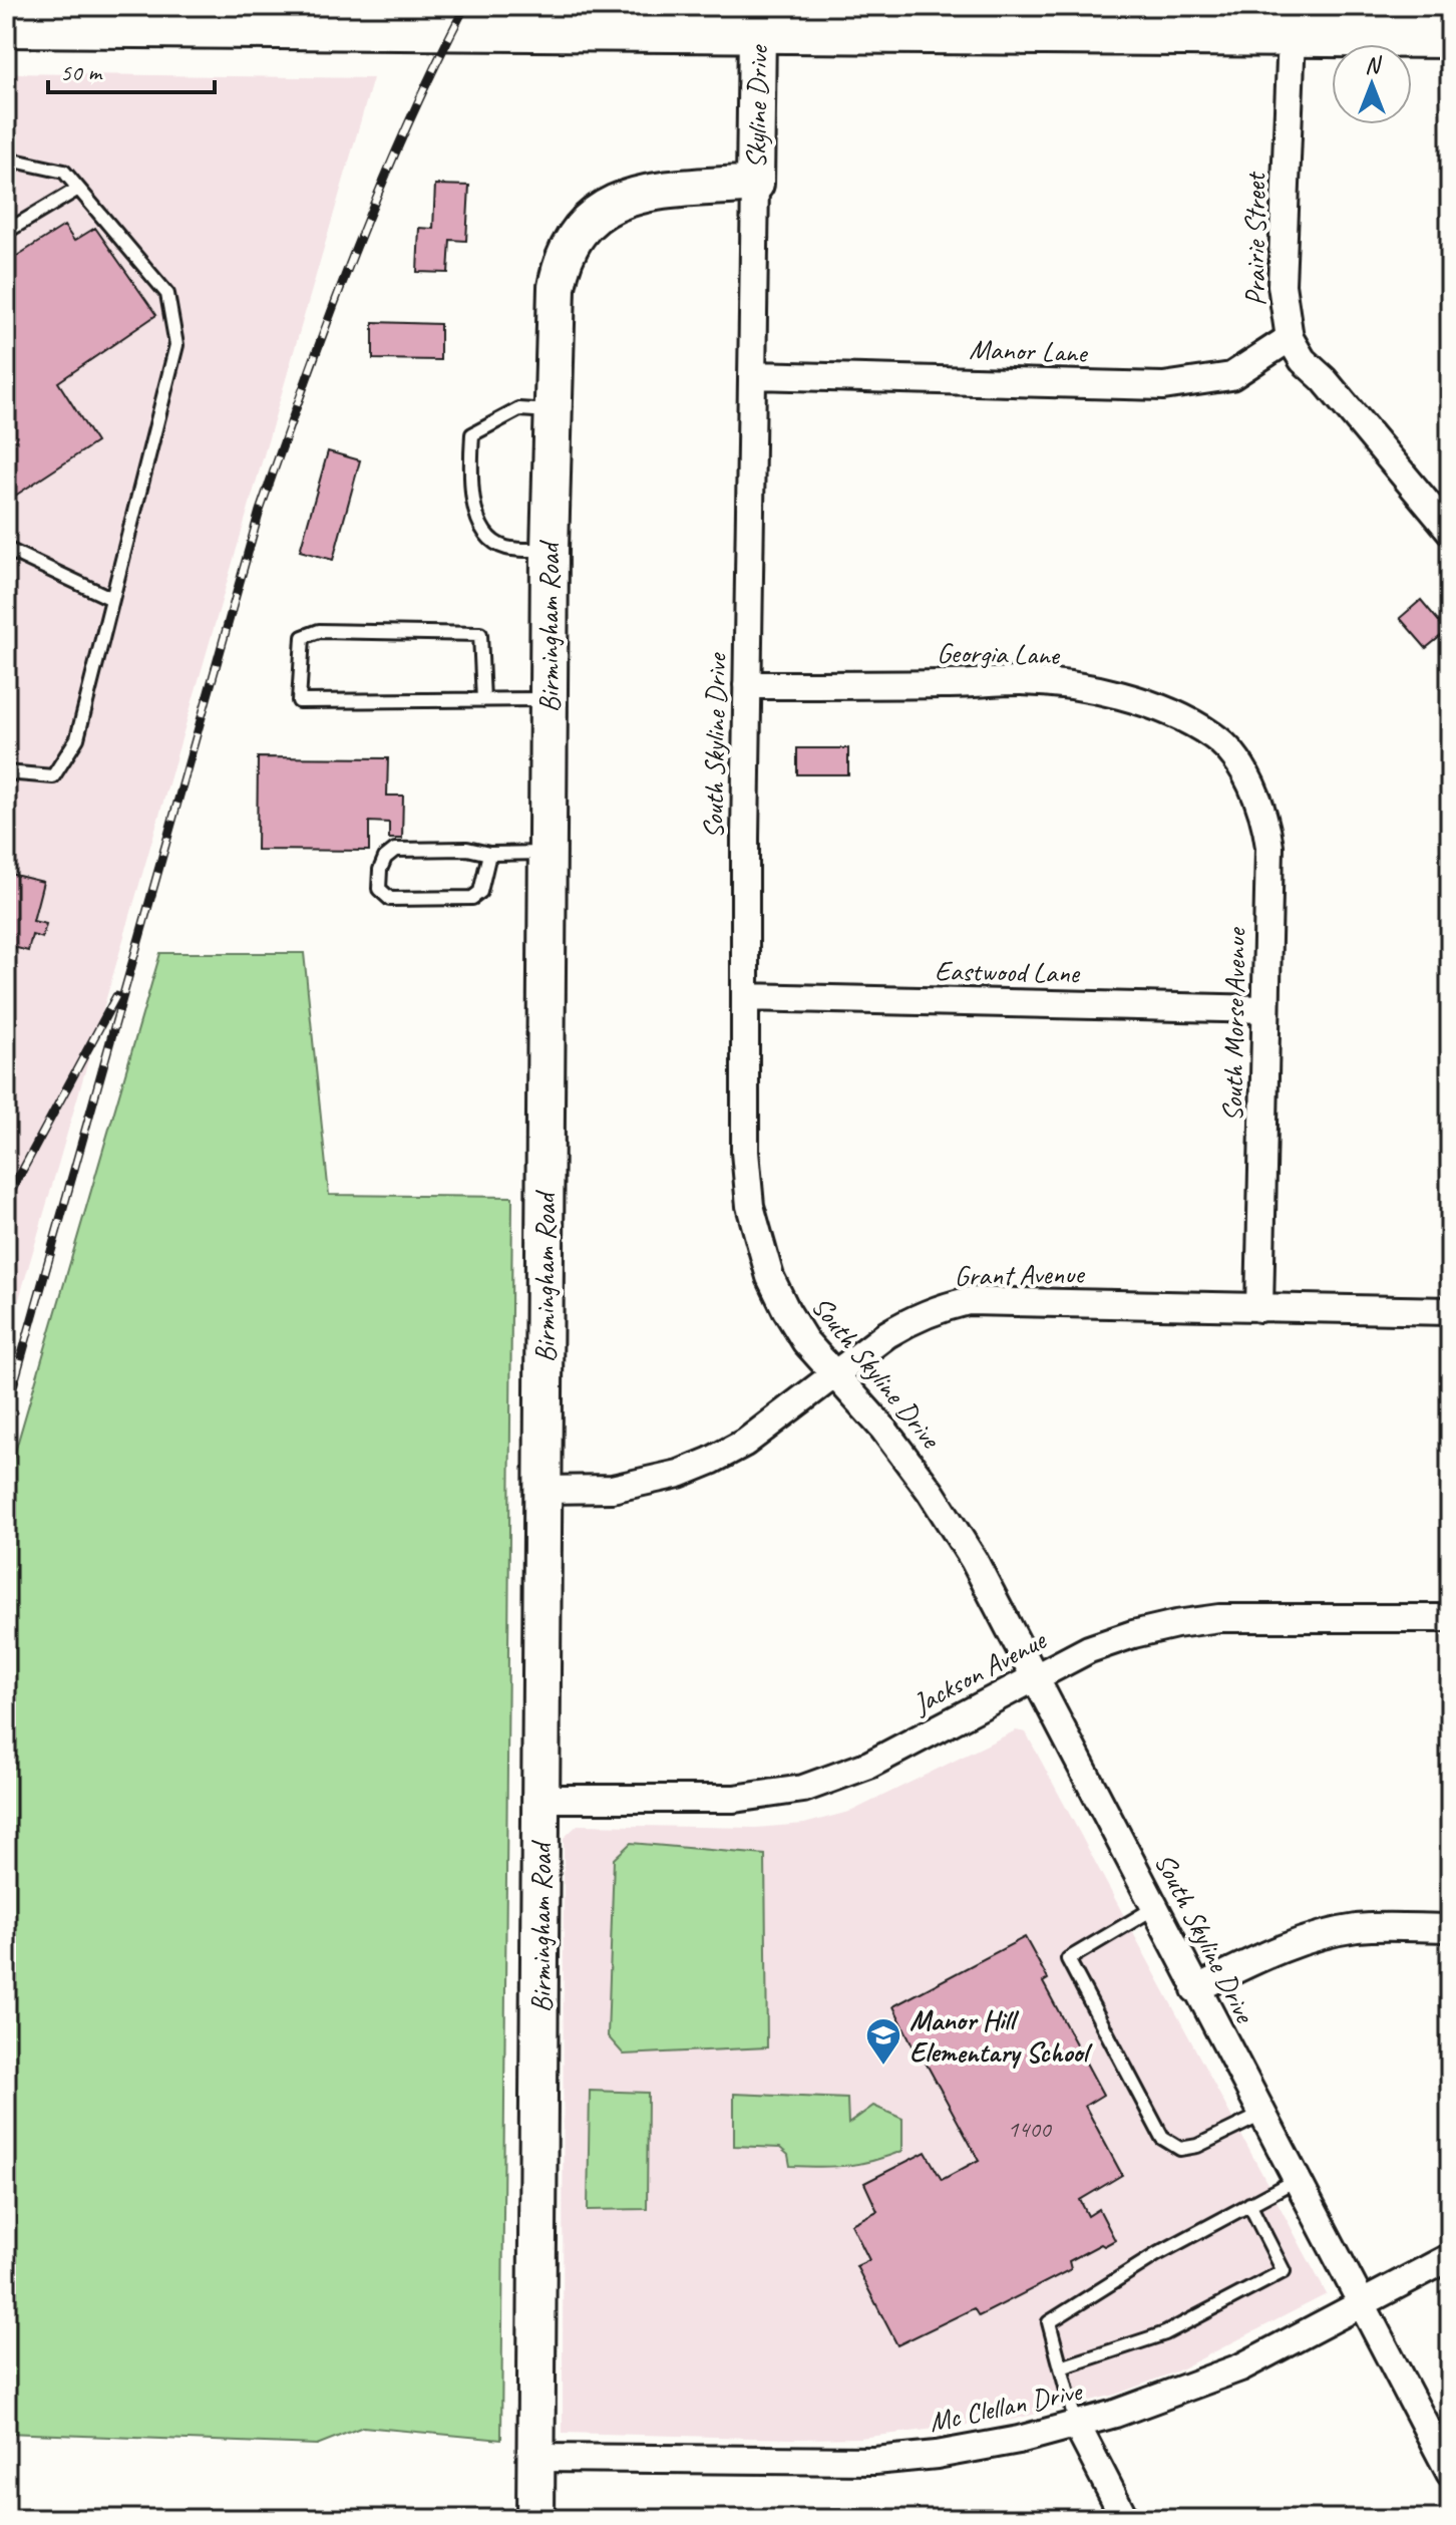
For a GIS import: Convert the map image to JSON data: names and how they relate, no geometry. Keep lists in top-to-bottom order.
{
  "streets": {
    "street": [
      "Skyline Drive",
      "Prairie Street",
      "Manor Lane",
      "Birmingham Road",
      "Georgia Lane",
      "South Skyline Drive",
      "Eastwood Lane",
      "South Morse Avenue",
      "Grant Avenue",
      "Jackson Avenue",
      "Mc Clellan Drive"
    ]
  },
  "crossings": [
    ["Skyline Drive", "Birmingham Road"],
    ["Skyline Drive", "South Skyline Drive"],
    ["Prairie Street", "Manor Lane"],
    ["Manor Lane", "South Skyline Drive"],
    ["Birmingham Road", "South Skyline Drive"],
    ["Birmingham Road", "Grant Avenue"],
    ["Birmingham Road", "Jackson Avenue"],
    ["Birmingham Road", "Mc Clellan Drive"],
    ["Georgia Lane", "South Skyline Drive"],
    ["Georgia Lane", "South Morse Avenue"],
    ["South Skyline Drive", "Eastwood Lane"],
    ["South Skyline Drive", "Grant Avenue"],
    ["South Skyline Drive", "Jackson Avenue"],
    ["South Skyline Drive", "Mc Clellan Drive"],
    ["Eastwood Lane", "South Morse Avenue"],
    ["South Morse Avenue", "Grant Avenue"]
  ],
  "places": {
    "school or university": ["Manor Hill Elementary School"]
  },
  "house_numbers": ["1400"],
  "scale_bar": "50 m",
  "north": "top"
}
